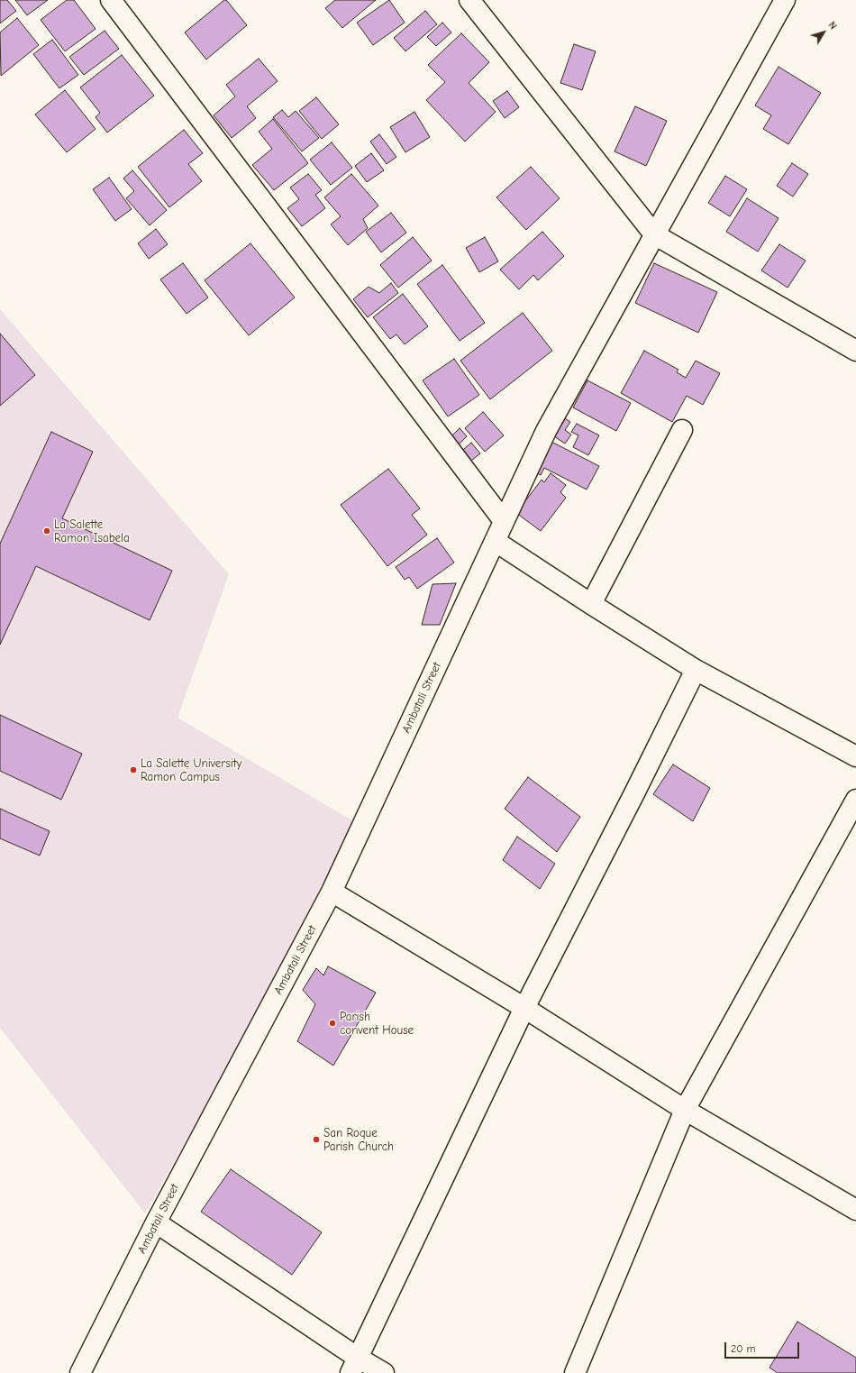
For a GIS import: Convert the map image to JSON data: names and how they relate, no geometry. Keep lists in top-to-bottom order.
{
  "streets": {
    "street": ["Ambatali Street"]
  },
  "places": [
    "La Salette Ramon Isabela",
    "La Salette University Ramon Campus",
    "Parish convent House",
    "San Roque Parish Church"
  ],
  "scale_bar": "20 m",
  "north": "top right"
}
